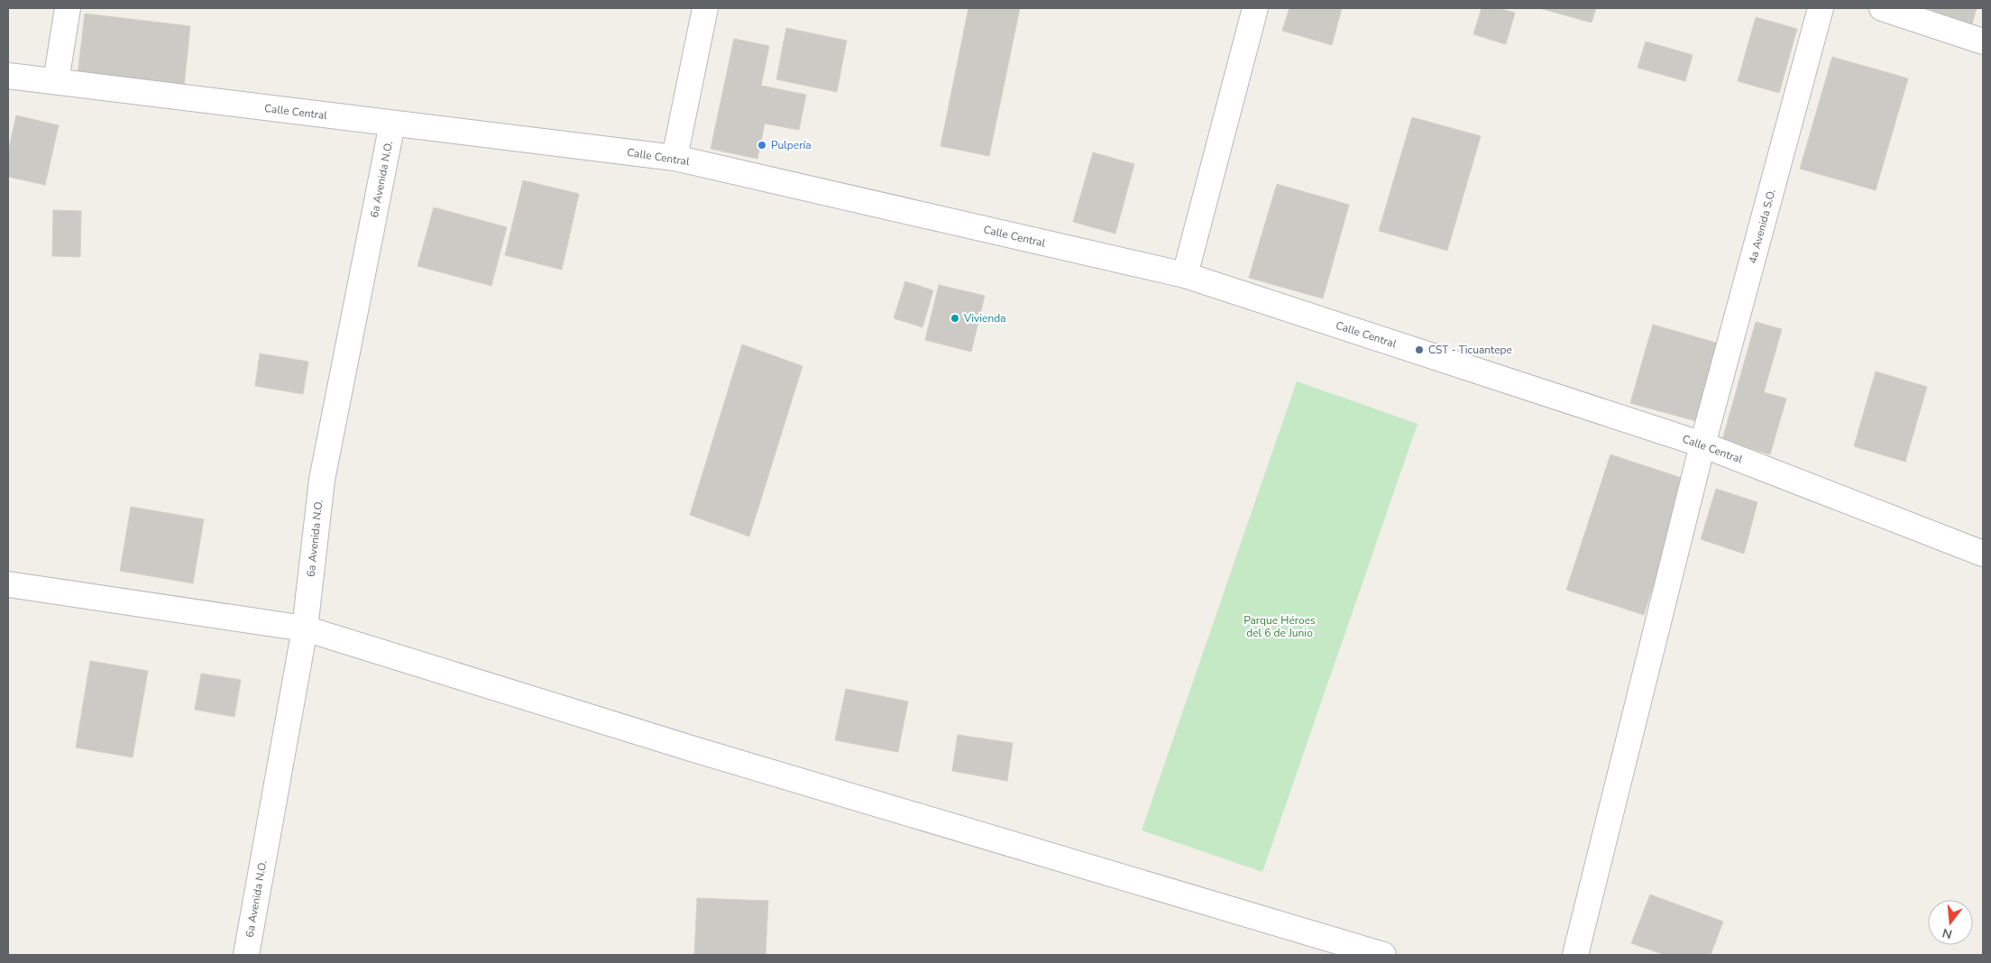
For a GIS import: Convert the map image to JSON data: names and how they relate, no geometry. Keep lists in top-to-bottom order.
{
  "streets": {
    "street": ["Calle Central", "6a Avenida N.O.", "4a Avenida S.O."]
  },
  "crossings": [
    ["Calle Central", "6a Avenida N.O."],
    ["Calle Central", "4a Avenida S.O."]
  ],
  "parks": ["Parque Héroes del 6 de Junio"],
  "places": ["Pulpería", "Vivienda", "CST - Ticuantepe"],
  "north": "bottom"
}
